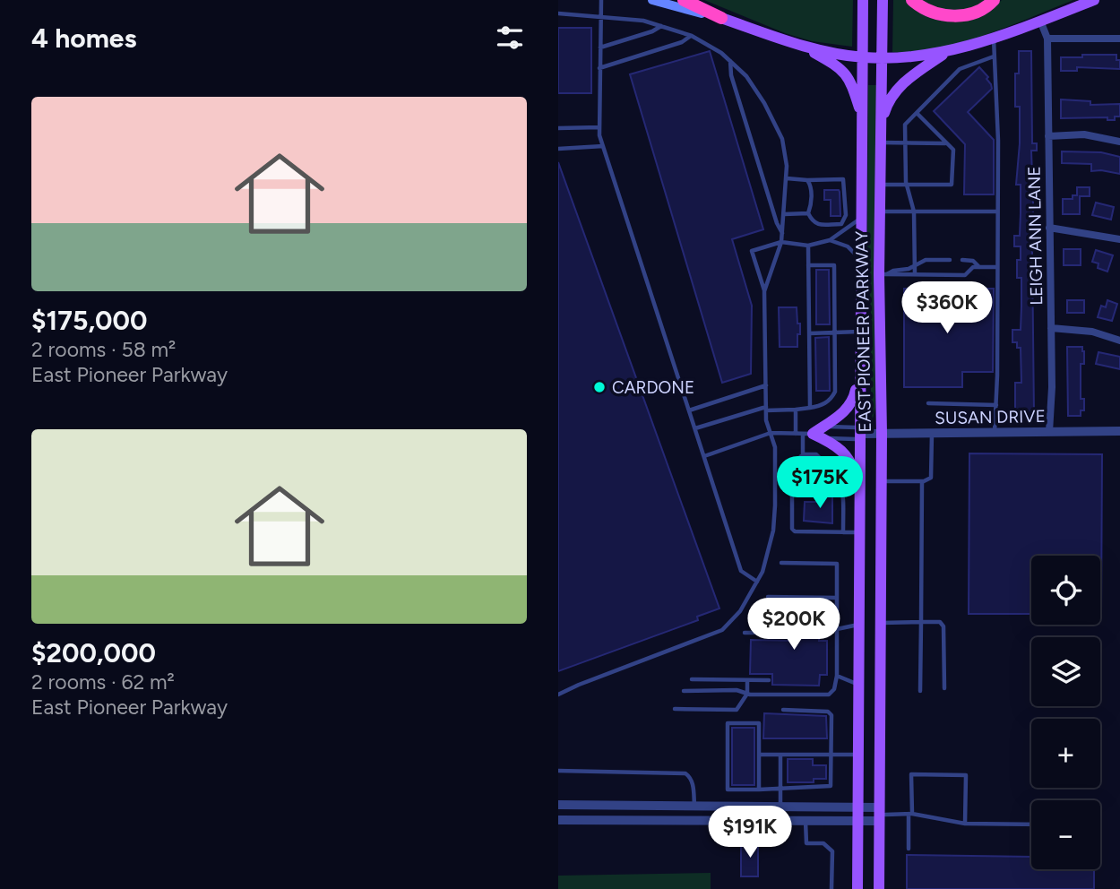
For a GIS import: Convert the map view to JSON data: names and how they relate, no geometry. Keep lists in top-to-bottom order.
{
  "streets": {
    "main road": ["EAST PIONEER PARKWAY"],
    "street": ["LEIGH ANN LANE", "SUSAN DRIVE"]
  },
  "crossings": [
    ["LEIGH ANN LANE", "SUSAN DRIVE"],
    ["EAST PIONEER PARKWAY", "SUSAN DRIVE"]
  ],
  "places": ["CARDONE"],
  "page": {
    "heading": "4 homes",
    "list": [
      {
        "name": "$175,000",
        "note": "2 rooms · 58 m² · East Pioneer Parkway"
      },
      {
        "name": "$200,000",
        "note": "2 rooms · 62 m² · East Pioneer Parkway"
      }
    ],
    "price": [
      "$360K",
      "$175K",
      "$200K",
      "$191K"
    ],
    "map_buttons": ["+", "−"]
  }
}
